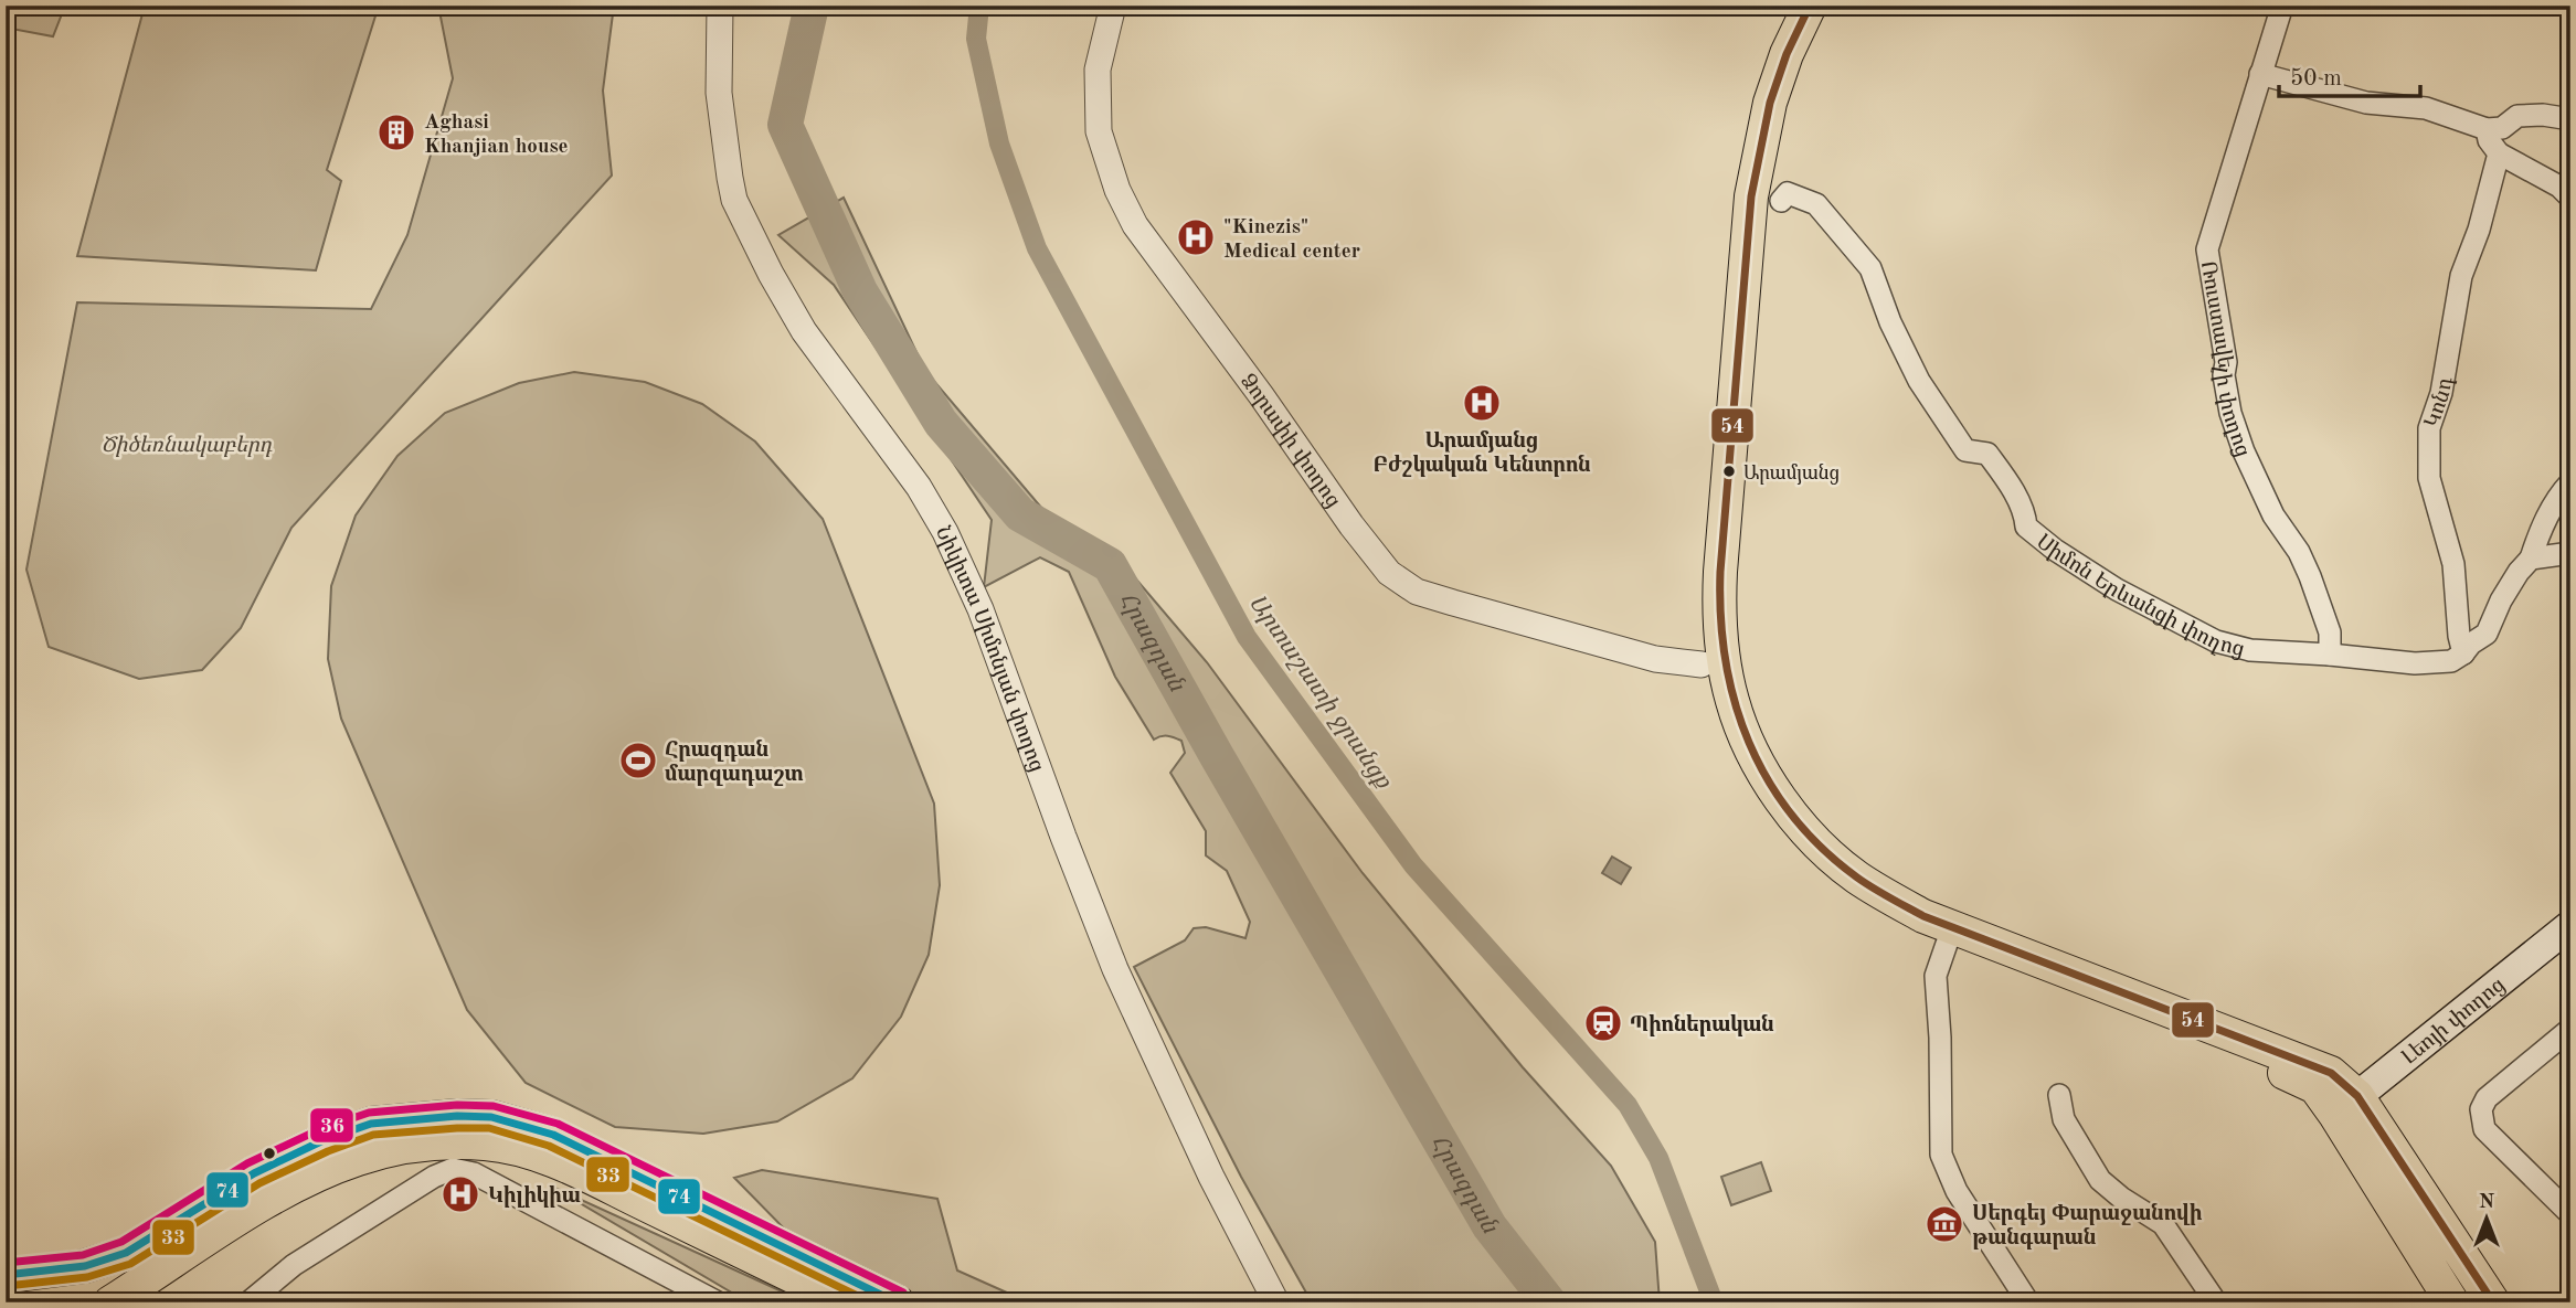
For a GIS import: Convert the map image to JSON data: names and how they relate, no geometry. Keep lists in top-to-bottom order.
{
  "streets": {
    "main road": ["Լեոյի փողոց"],
    "street": [
      "Ռուստավելի փողոց",
      "Կոնդ",
      "Ձորափի փողոց",
      "Սիմոն Երևանցի փողոց",
      "Նիկիտա Սիմոնյան փողոց"
    ]
  },
  "crossings": [
    ["Ռուստավելի փողոց", "Սիմոն Երևանցի փողոց"],
    ["Կոնդ", "Սիմոն Երևանցի փողոց"]
  ],
  "water": ["Հրազդան", "Արտաշատի ջրանցք"],
  "parks": ["Ծիծեռնակաբերդ"],
  "places": {
    "building": ["Aghasi Khanjian house"],
    "hospital": ["\"Kinezis\" Medical center", "Արամյանց Բժշկական Կենտրոն", "Կիլիկիա"],
    "other": ["Արամյանց"],
    "sports": ["Հրազդան մարզադաշտ"],
    "station": ["Պիոներական"],
    "museum": ["Սերգեյ Փարաջանովի թանգարան"]
  },
  "lines": [
    "transit line 54",
    "transit line 36",
    "transit line 74",
    "transit line 33"
  ],
  "scale_bar": "50 m",
  "north": "top"
}
